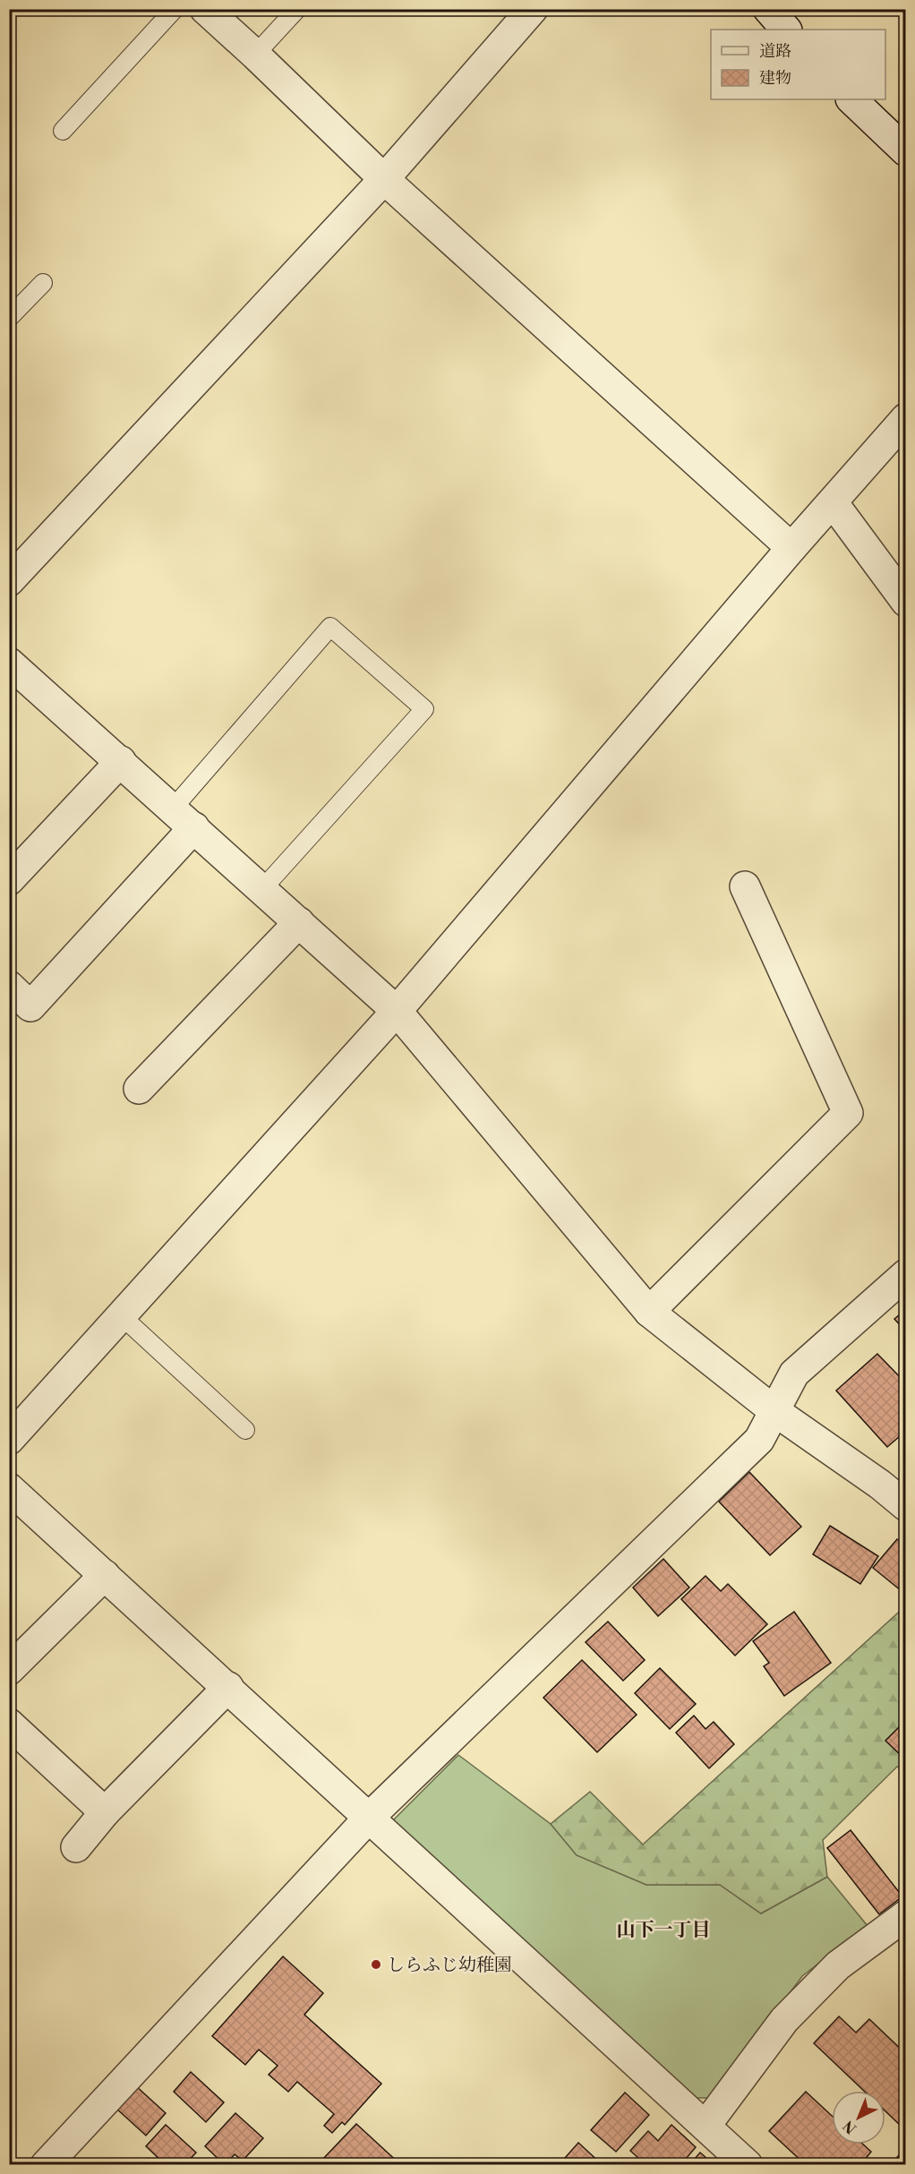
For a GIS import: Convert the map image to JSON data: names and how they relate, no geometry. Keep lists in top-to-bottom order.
{
  "districts": ["山下一丁目"],
  "places": ["しらふじ幼稚園"],
  "legend": ["道路", "建物"],
  "north": "bottom left"
}
